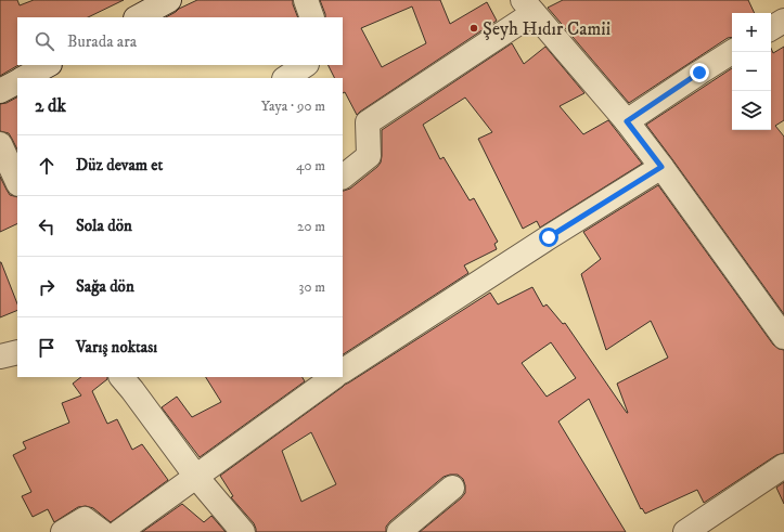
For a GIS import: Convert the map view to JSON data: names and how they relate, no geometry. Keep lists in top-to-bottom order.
{
  "places": ["Şeyh Hıdır Camii"],
  "page": {
    "map_buttons": ["+", "−"],
    "search": "Burada ara",
    "heading": ["2 dk", "Yaya · 90 m"],
    "list": [
      ["Düz devam et", "40 m"],
      ["Sola dön", "20 m"],
      ["Sağa dön", "30 m"],
      "Varış noktası"
    ]
  }
}
